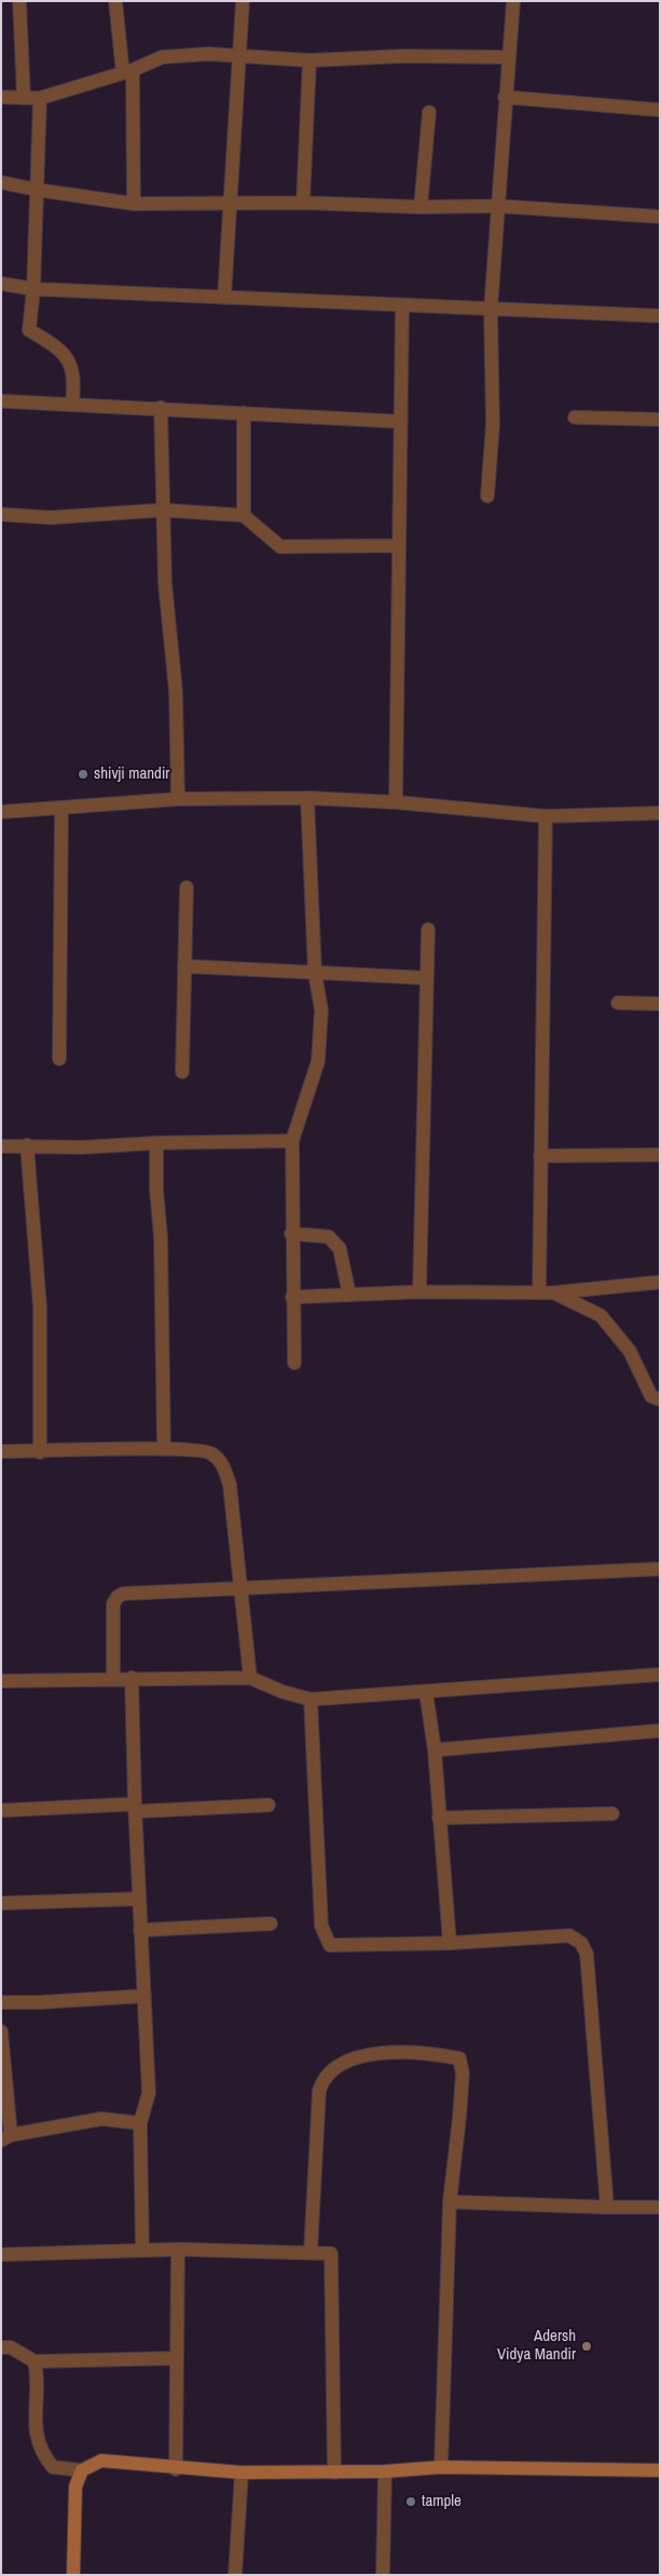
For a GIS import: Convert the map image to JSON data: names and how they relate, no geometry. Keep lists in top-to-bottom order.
{
  "places": ["shivji mandir", "Adersh Vidya Mandir", "tample"]
}
